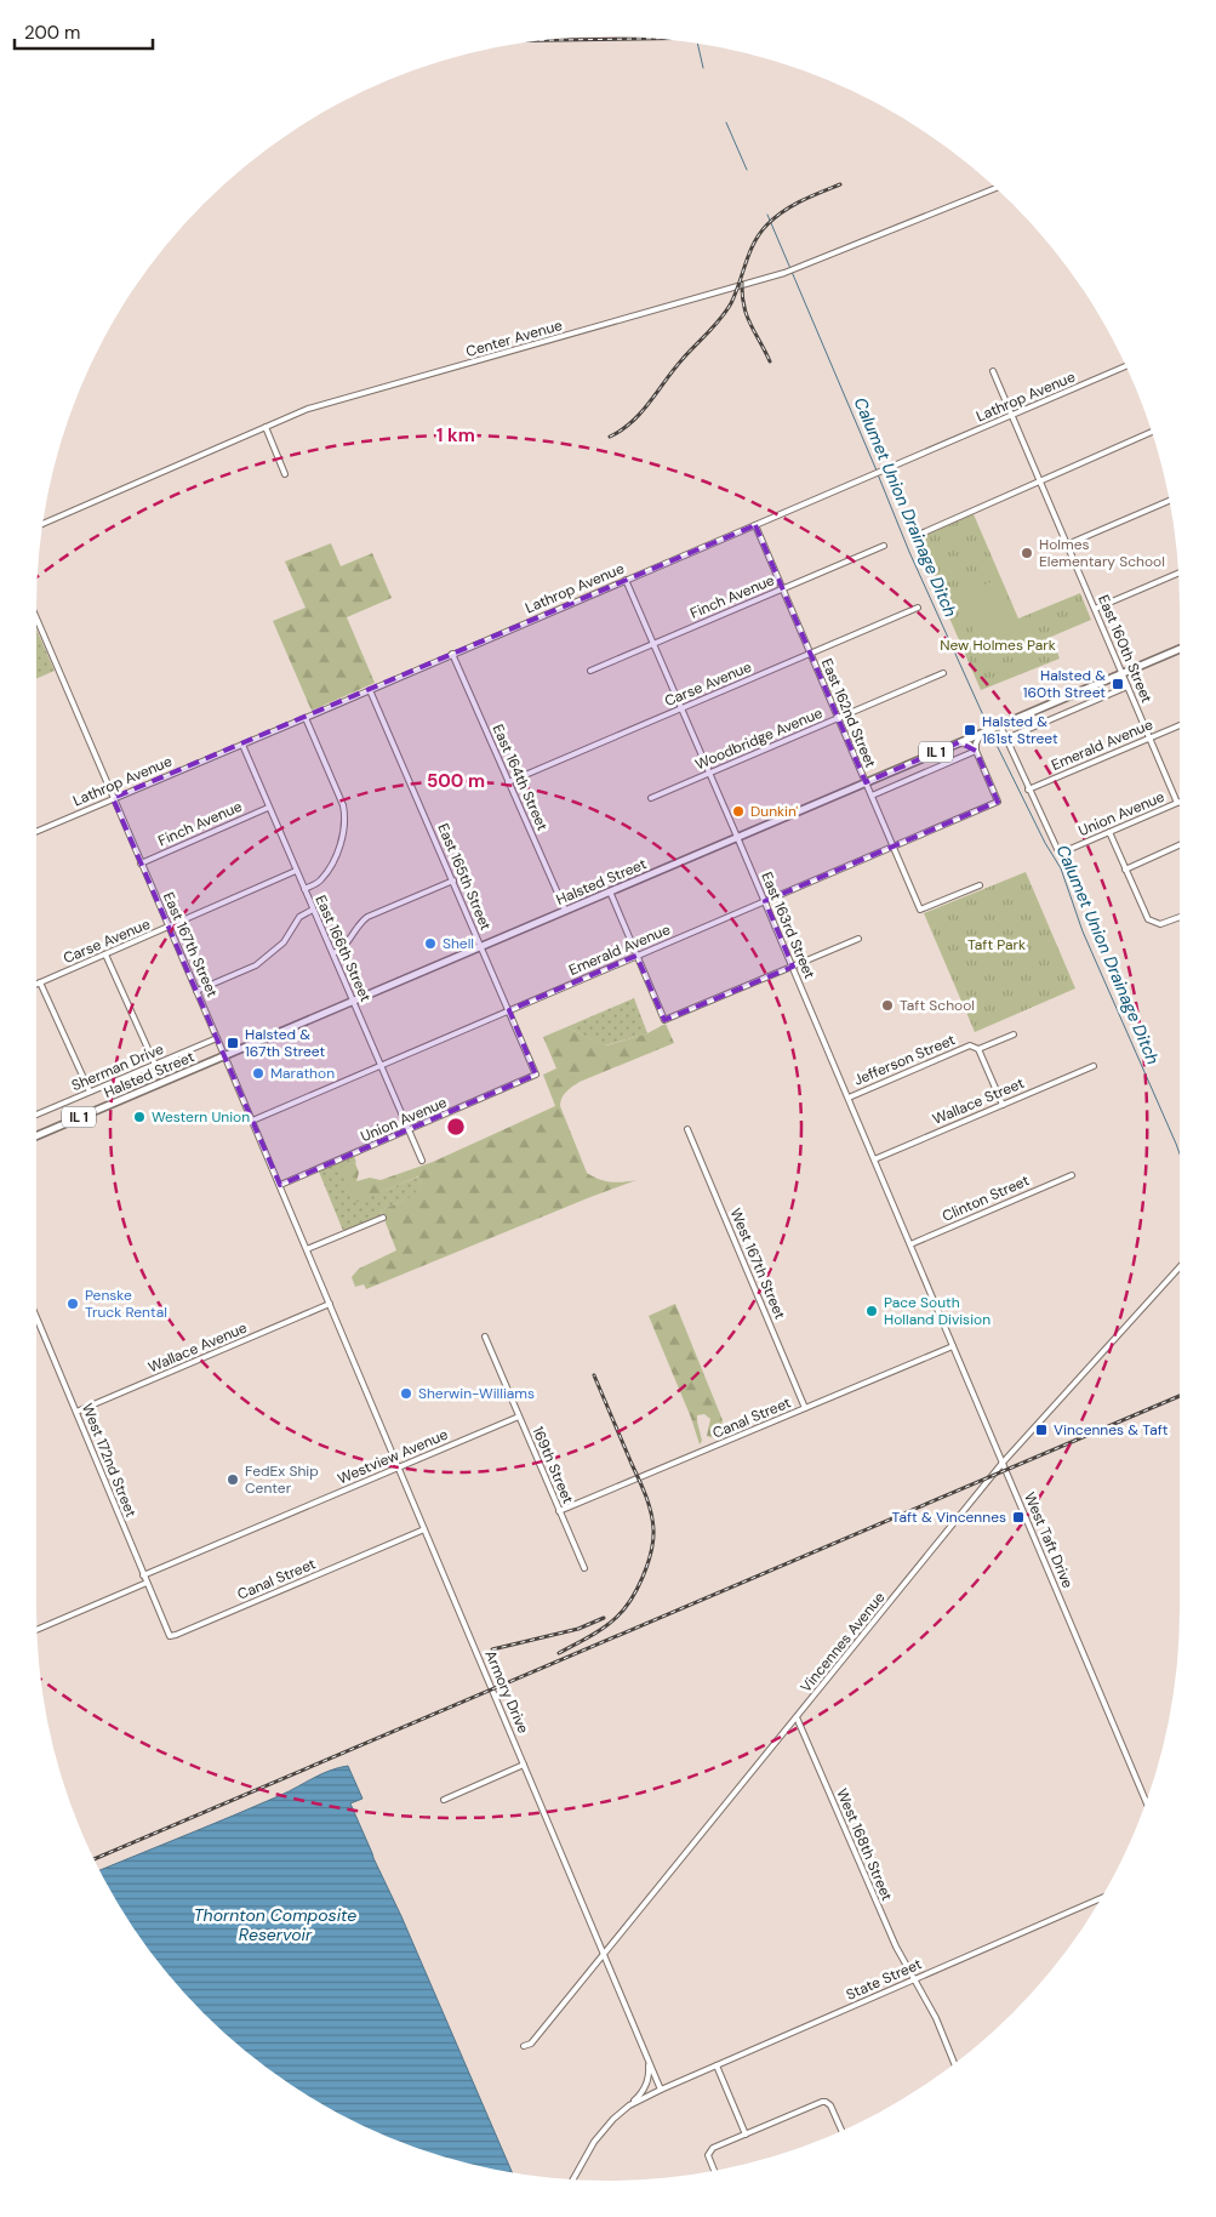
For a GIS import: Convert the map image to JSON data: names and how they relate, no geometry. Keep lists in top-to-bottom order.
{
  "streets": {
    "main road": ["IL 1", "Halsted Street"],
    "street": [
      "Center Avenue",
      "Lathrop Avenue",
      "Finch Avenue",
      "East 160th Street",
      "Carse Avenue",
      "East 162nd Street",
      "Woodbridge Avenue",
      "Emerald Avenue",
      "East 164th Street",
      "Union Avenue",
      "East 165th Street",
      "East 163rd Street",
      "East 167th Street",
      "East 166th Street",
      "Jefferson Street",
      "Sherman Drive",
      "Wallace Street",
      "Clinton Street",
      "West 167th Street",
      "Wallace Avenue",
      "Canal Street",
      "Westview Avenue",
      "West 172nd Street",
      "169th Street",
      "West Taft Drive",
      "Vincennes Avenue",
      "Armory Drive",
      "West 168th Street",
      "State Street"
    ]
  },
  "crossings": [
    ["Lathrop Avenue", "East 160th Street"],
    ["Lathrop Avenue", "East 162nd Street"],
    ["Lathrop Avenue", "East 164th Street"],
    ["Lathrop Avenue", "East 165th Street"],
    ["Lathrop Avenue", "East 163rd Street"],
    ["Lathrop Avenue", "East 167th Street"],
    ["Lathrop Avenue", "East 166th Street"],
    ["Finch Avenue", "East 162nd Street"],
    ["Finch Avenue", "East 163rd Street"],
    ["Finch Avenue", "East 167th Street"],
    ["Finch Avenue", "East 166th Street"],
    ["East 160th Street", "Emerald Avenue"],
    ["East 160th Street", "Union Avenue"],
    ["East 160th Street", "Halsted Street"],
    ["Carse Avenue", "East 162nd Street"],
    ["Carse Avenue", "East 164th Street"],
    ["Carse Avenue", "East 163rd Street"],
    ["Carse Avenue", "East 167th Street"],
    ["Carse Avenue", "East 166th Street"],
    ["East 162nd Street", "Woodbridge Avenue"],
    ["East 162nd Street", "Emerald Avenue"],
    ["East 162nd Street", "Halsted Street"],
    ["Woodbridge Avenue", "East 163rd Street"],
    ["Emerald Avenue", "Union Avenue"],
    ["Emerald Avenue", "East 165th Street"],
    ["Emerald Avenue", "East 163rd Street"],
    ["Emerald Avenue", "East 167th Street"],
    ["Emerald Avenue", "East 166th Street"],
    ["East 164th Street", "Halsted Street"],
    ["Union Avenue", "East 165th Street"],
    ["Union Avenue", "East 167th Street"],
    ["Union Avenue", "East 166th Street"],
    ["East 165th Street", "Halsted Street"],
    ["Halsted Street", "East 163rd Street"],
    ["Halsted Street", "East 167th Street"],
    ["Halsted Street", "East 166th Street"],
    ["East 163rd Street", "Jefferson Street"],
    ["East 163rd Street", "Wallace Street"],
    ["East 163rd Street", "Clinton Street"],
    ["East 163rd Street", "West Taft Drive"],
    ["East 167th Street", "Sherman Drive"],
    ["East 167th Street", "Wallace Avenue"],
    ["East 167th Street", "Armory Drive"],
    ["West 167th Street", "Canal Street"],
    ["Wallace Avenue", "West 172nd Street"],
    ["Wallace Avenue", "Armory Drive"],
    ["Canal Street", "West 172nd Street"],
    ["Canal Street", "169th Street"],
    ["Canal Street", "West Taft Drive"],
    ["Canal Street", "Armory Drive"],
    ["Westview Avenue", "West 172nd Street"],
    ["Westview Avenue", "169th Street"],
    ["Westview Avenue", "Armory Drive"],
    ["West Taft Drive", "Vincennes Avenue"],
    ["Vincennes Avenue", "Armory Drive"],
    ["Vincennes Avenue", "West 168th Street"],
    ["Armory Drive", "State Street"],
    ["West 168th Street", "State Street"]
  ],
  "water": ["Calumet Union Drainage Ditch", "Thornton Composite Reservoir"],
  "parks": ["New Holmes Park", "Taft Park"],
  "places": {
    "other": [
      "Holmes Elementary School",
      "Dunkin'",
      "Shell",
      "Taft School",
      "Marathon",
      "Western Union",
      "Penske Truck Rental",
      "Pace South Holland Division",
      "Sherwin-Williams",
      "FedEx Ship Center"
    ],
    "transit": [
      "Halsted & 160th Street",
      "Halsted & 161st Street",
      "Halsted & 167th Street",
      "Vincennes & Taft",
      "Taft & Vincennes"
    ]
  },
  "scale_bar": "200 m",
  "rings": ["1 km", "500 m"]
}
